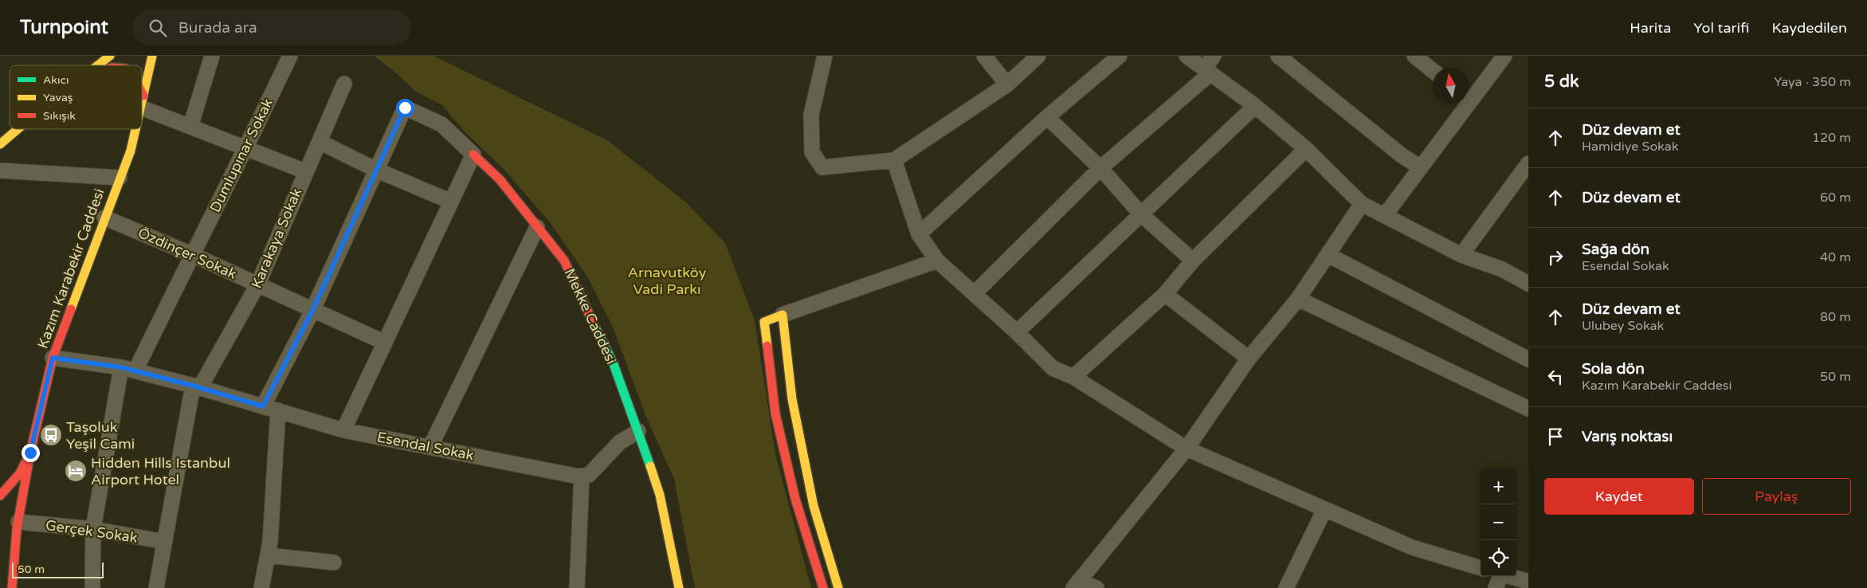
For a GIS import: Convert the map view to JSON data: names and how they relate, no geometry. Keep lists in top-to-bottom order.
{
  "streets": {
    "main road": ["Kazım Karabekir Caddesi", "Mekke Caddesi"],
    "street": [
      "Dumlupınar Sokak",
      "Karakaya Sokak",
      "Özdinçer Sokak",
      "Esendal Sokak",
      "Gerçek Sokak"
    ]
  },
  "crossings": [
    ["Dumlupınar Sokak", "Özdinçer Sokak"],
    ["Dumlupınar Sokak", "Esendal Sokak"],
    ["Dumlupınar Sokak", "Gerçek Sokak"],
    ["Karakaya Sokak", "Özdinçer Sokak"],
    ["Karakaya Sokak", "Esendal Sokak"],
    ["Karakaya Sokak", "Gerçek Sokak"],
    ["Özdinçer Sokak", "Kazım Karabekir Caddesi"],
    ["Kazım Karabekir Caddesi", "Esendal Sokak"],
    ["Kazım Karabekir Caddesi", "Gerçek Sokak"]
  ],
  "parks": ["Arnavutköy Vadi Parkı"],
  "places": {
    "bus stop": ["Taşoluk Yeşil Cami"],
    "hotel": ["Hidden Hills Istanbul Airport Hotel"]
  },
  "legend": ["Akıcı", "Yavaş", "Sıkışık"],
  "scale_bar": "50 m",
  "north": "top",
  "page": {
    "header": "Turnpoint",
    "search": "Burada ara",
    "nav": ["Harita", "Yol tarifi", "Kaydedilen"],
    "heading": ["5 dk", "Yaya · 350 m"],
    "list": [
      ["Düz devam et", "Hamidiye Sokak", "120 m"],
      ["Düz devam et", "60 m"],
      ["Sağa dön", "Esendal Sokak", "40 m"],
      ["Düz devam et", "Ulubey Sokak", "80 m"],
      ["Sola dön", "Kazım Karabekir Caddesi", "50 m"],
      "Varış noktası"
    ],
    "buttons": ["Kaydet", "Paylaş"],
    "map_buttons": ["+", "−"],
    "scale": "50 m"
  }
}
